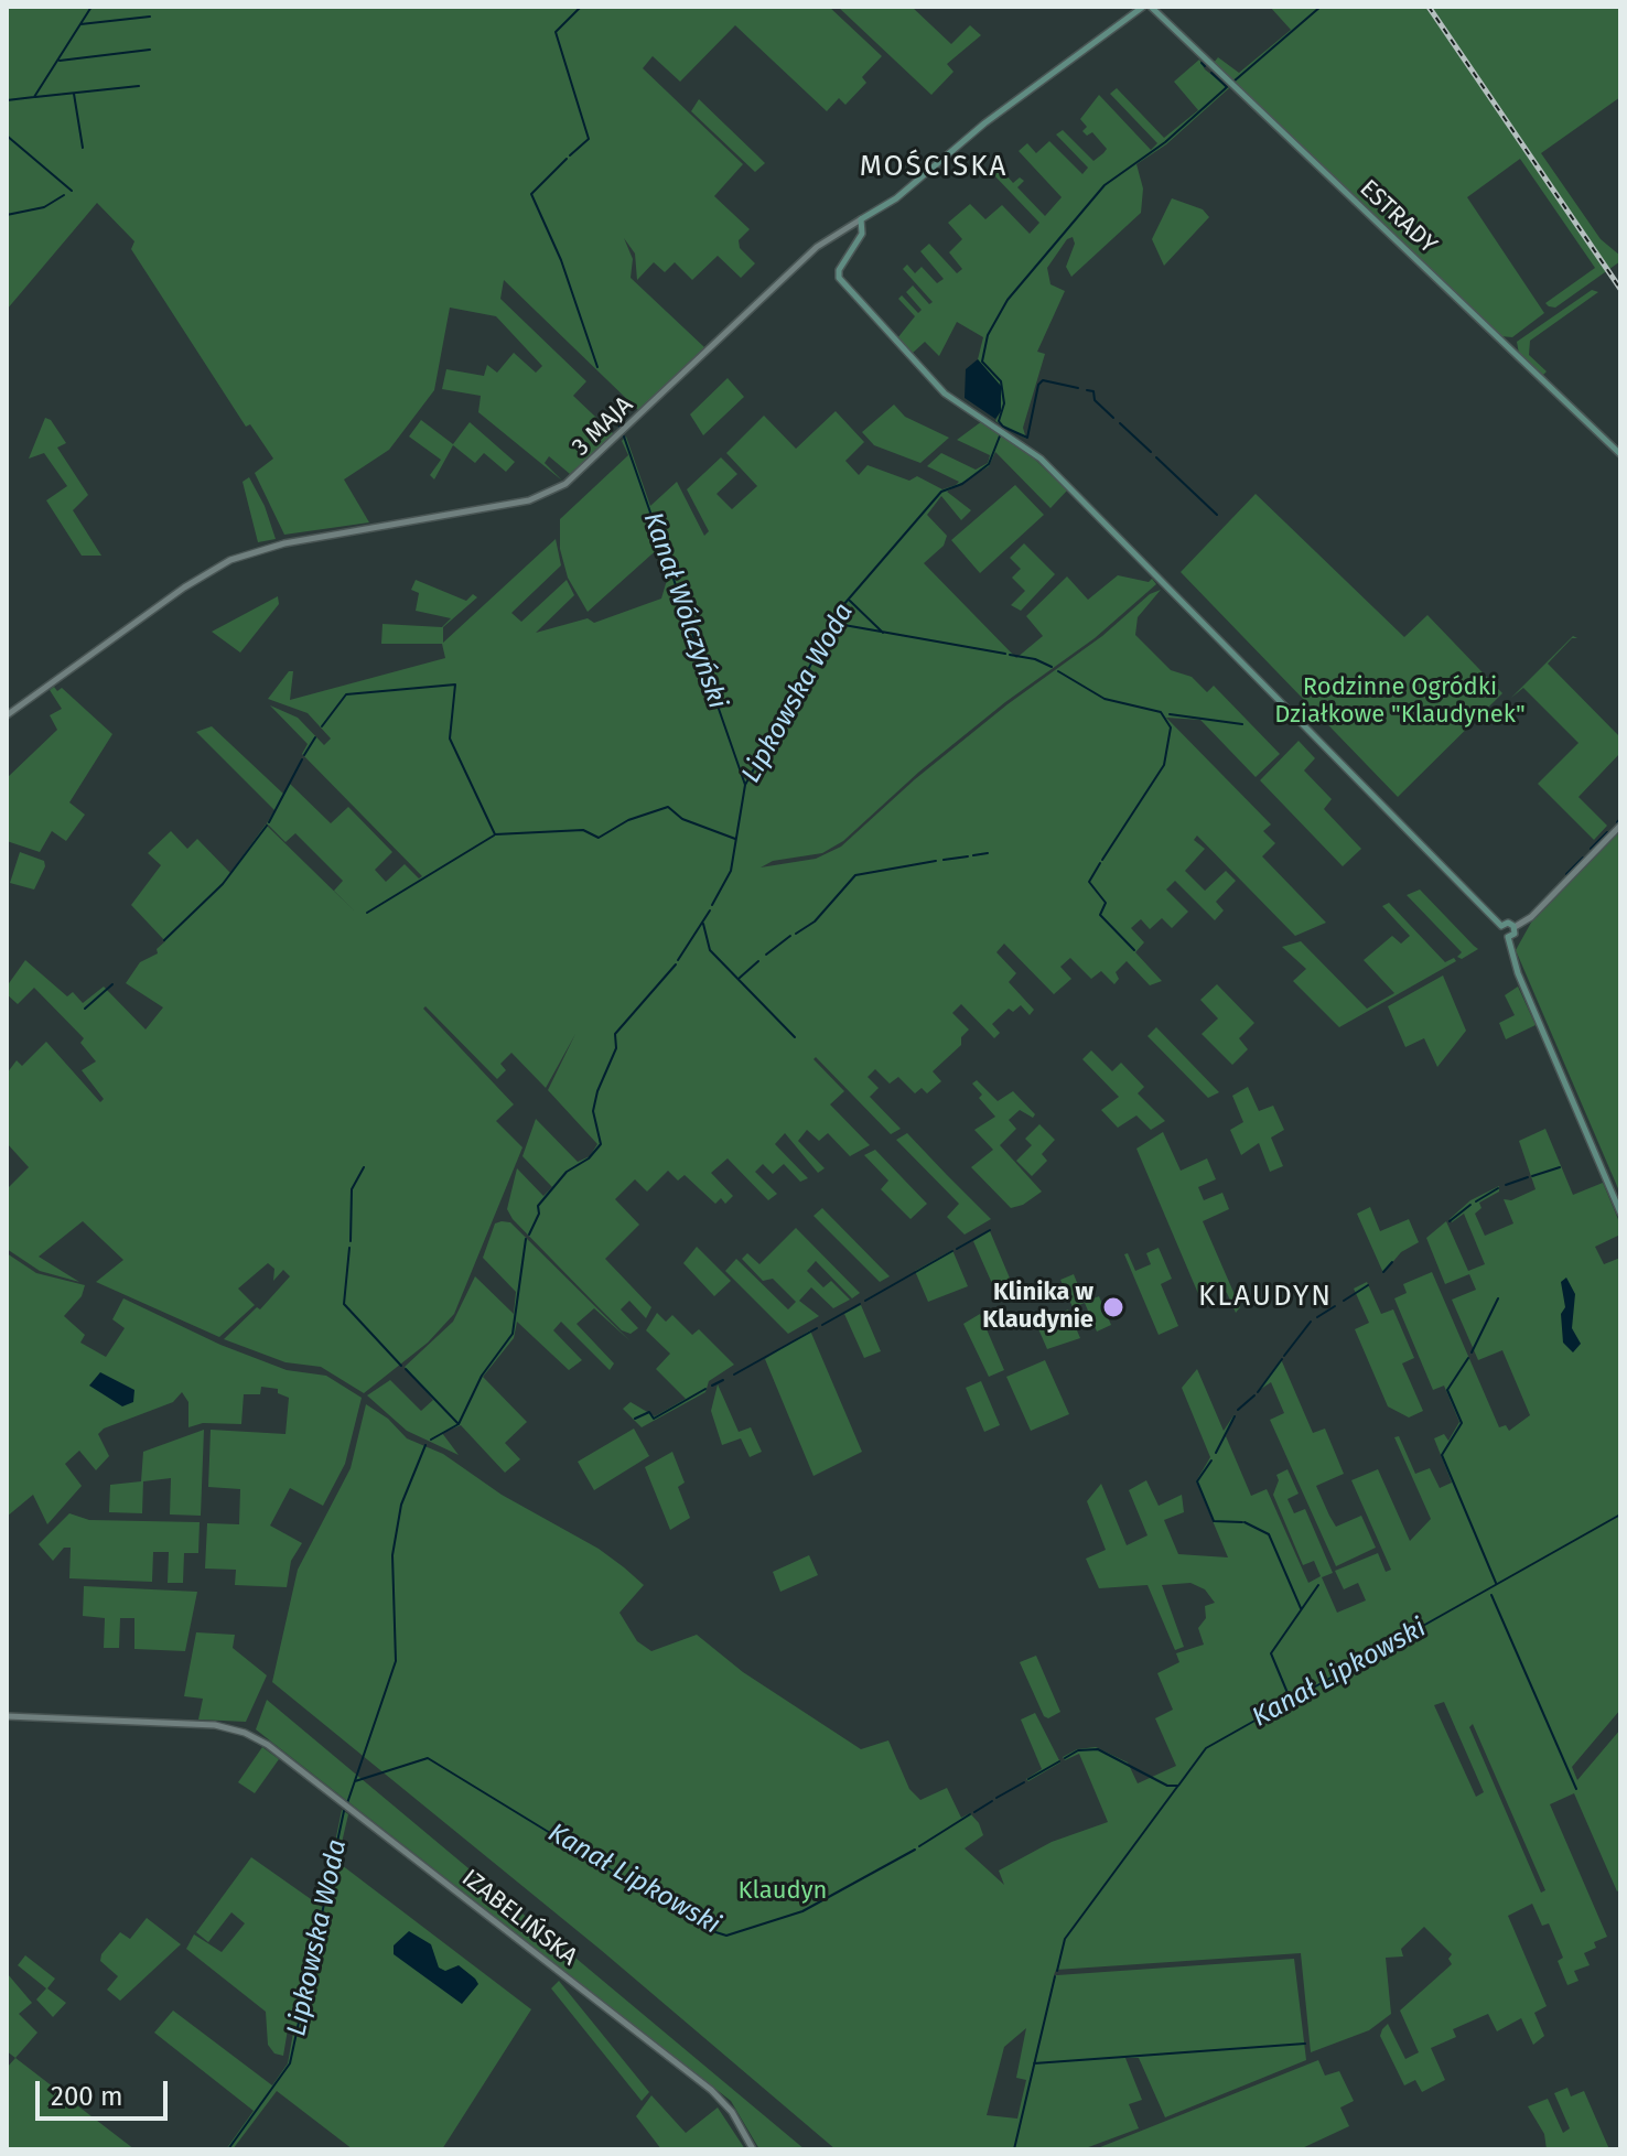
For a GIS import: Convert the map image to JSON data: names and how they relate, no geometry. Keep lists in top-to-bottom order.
{
  "streets": {
    "main road": ["ESTRADY", "3 MAJA"],
    "street": ["IZABELIŃSKA"]
  },
  "districts": ["MOŚCISKA", "KLAUDYN"],
  "water": ["Kanał Wólczyński", "Lipkowska Woda", "Kanał Lipkowski"],
  "parks": ["Rodzinne Ogródki Działkowe \"Klaudynek\"", "Klaudyn"],
  "places": ["Klinika w Klaudynie"],
  "scale_bar": "200 m"
}
